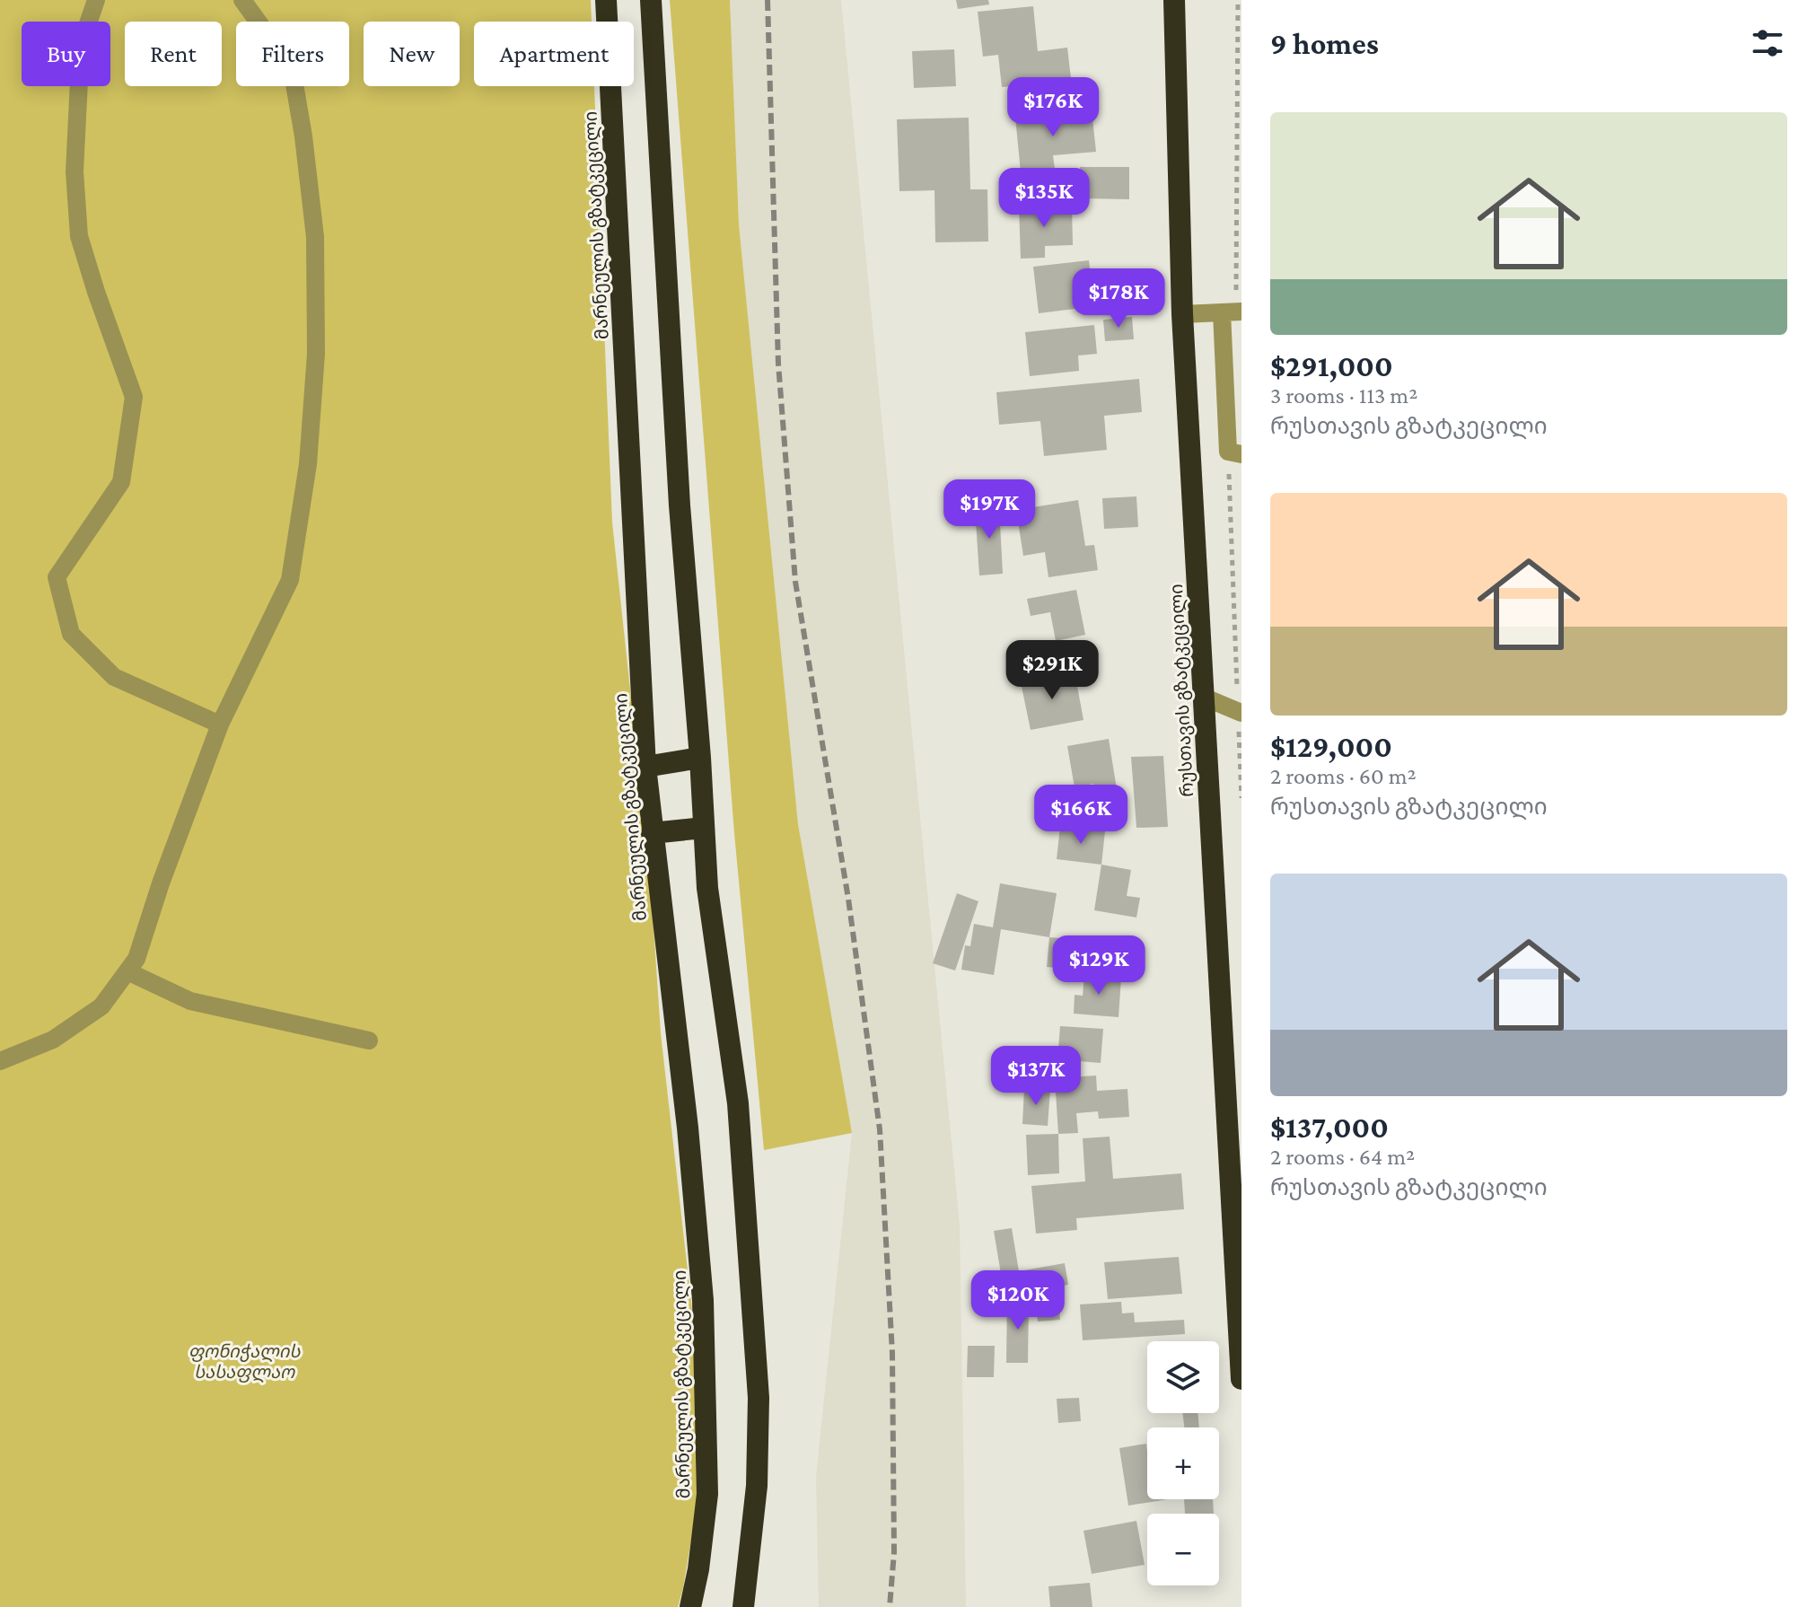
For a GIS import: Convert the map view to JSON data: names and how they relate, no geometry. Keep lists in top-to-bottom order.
{
  "streets": {
    "highway": ["მარნეულის გზატკეცილი", "რუსთავის გზატკეცილი"]
  },
  "parks": ["ფონიჭალის სასაფლაო"],
  "page": {
    "heading": "9 homes",
    "chip": [
      "Buy",
      "Rent",
      "Filters",
      "New",
      "Apartment"
    ],
    "price": [
      "$176K",
      "$135K",
      "$178K",
      "$197K",
      "$291K",
      "$166K",
      "$129K",
      "$137K",
      "$120K"
    ],
    "list": [
      {
        "name": "$291,000",
        "note": "3 rooms · 113 m² · რუსთავის გზატკეცილი"
      },
      {
        "name": "$129,000",
        "note": "2 rooms · 60 m² · რუსთავის გზატკეცილი"
      },
      {
        "name": "$137,000",
        "note": "2 rooms · 64 m² · რუსთავის გზატკეცილი"
      }
    ],
    "map_buttons": ["+", "−"]
  }
}
